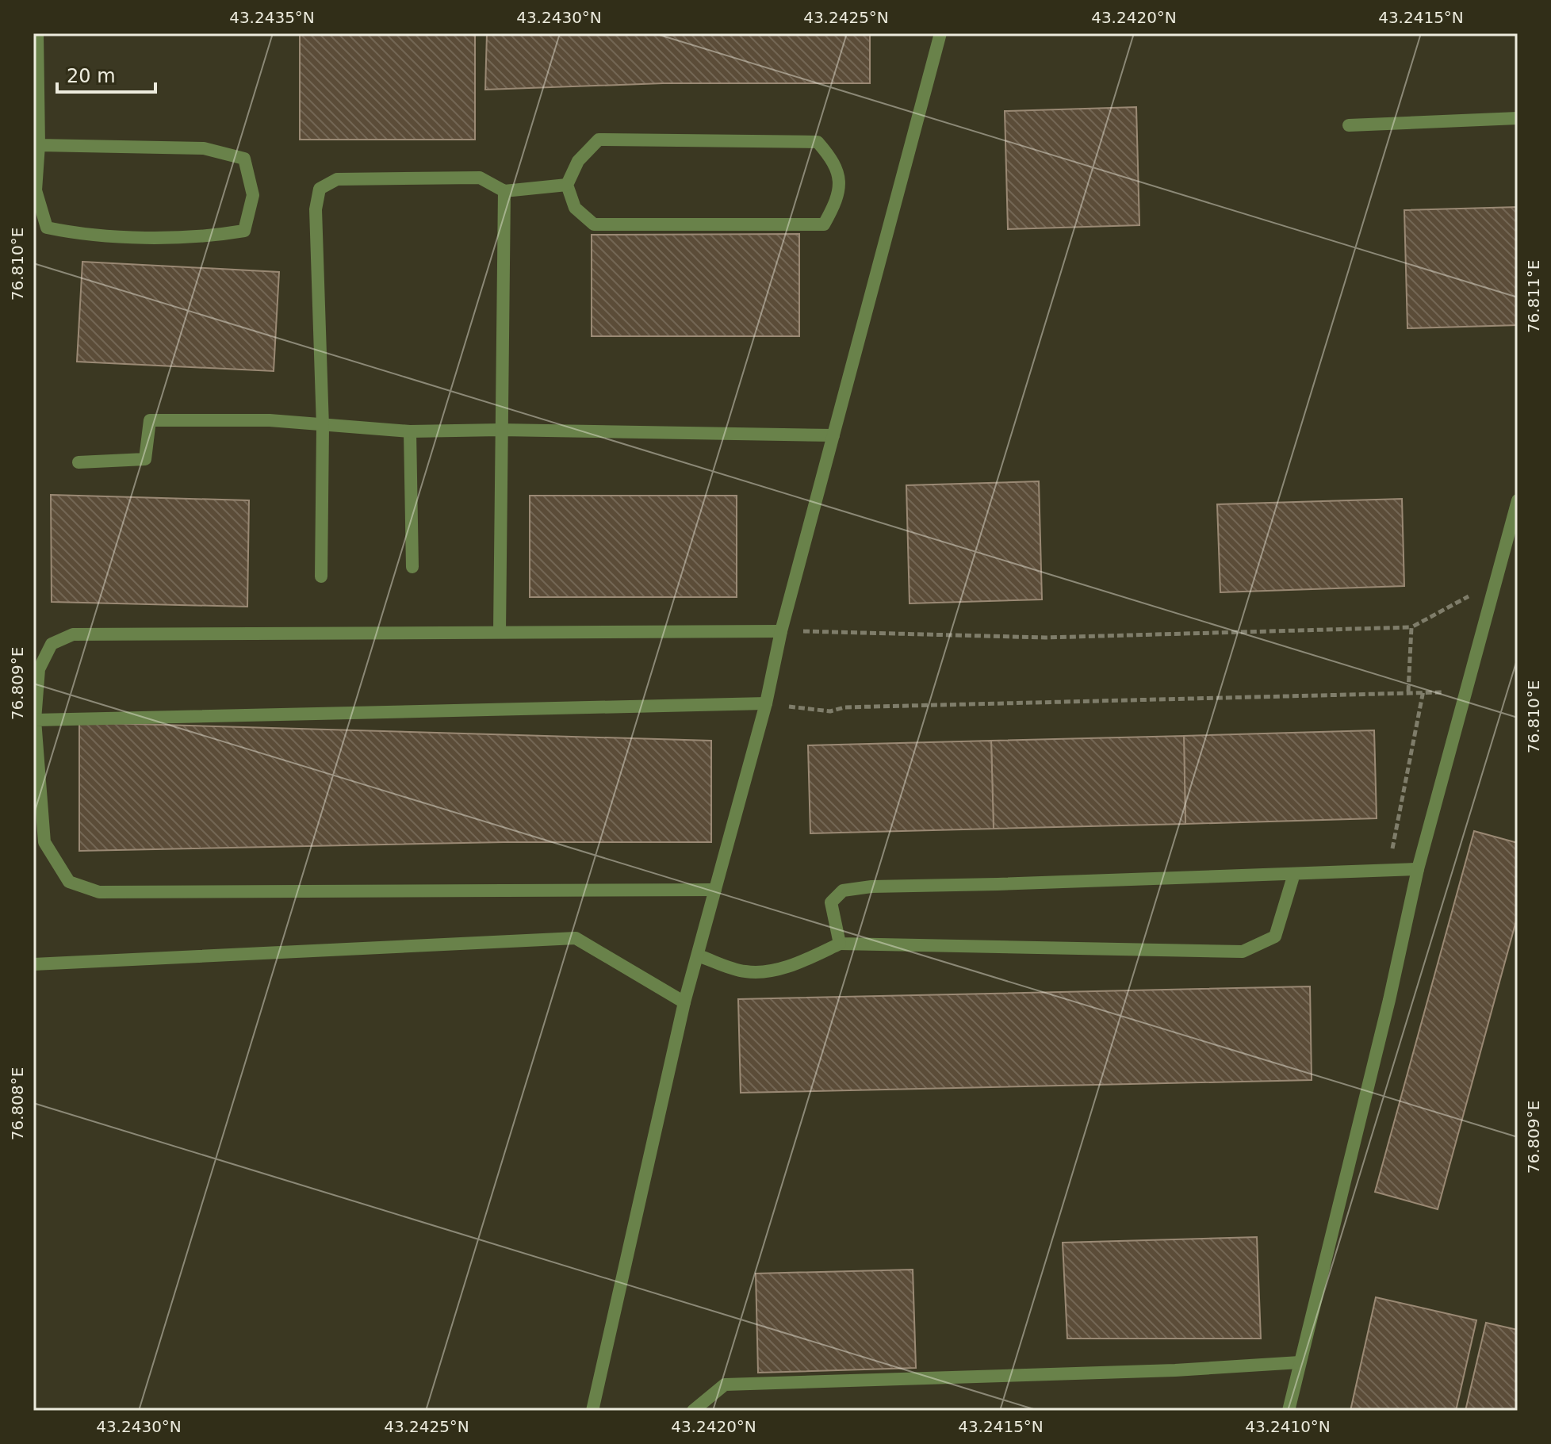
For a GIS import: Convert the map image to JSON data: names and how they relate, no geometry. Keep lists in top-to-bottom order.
{
  "scale_bar": "20 m",
  "coordinates": [
    "43.2435°N",
    "43.2430°N",
    "43.2425°N",
    "43.2420°N",
    "43.2415°N",
    "76.810°E",
    "76.811°E",
    "76.809°E",
    "76.808°E",
    "43.2410°N"
  ]
}
